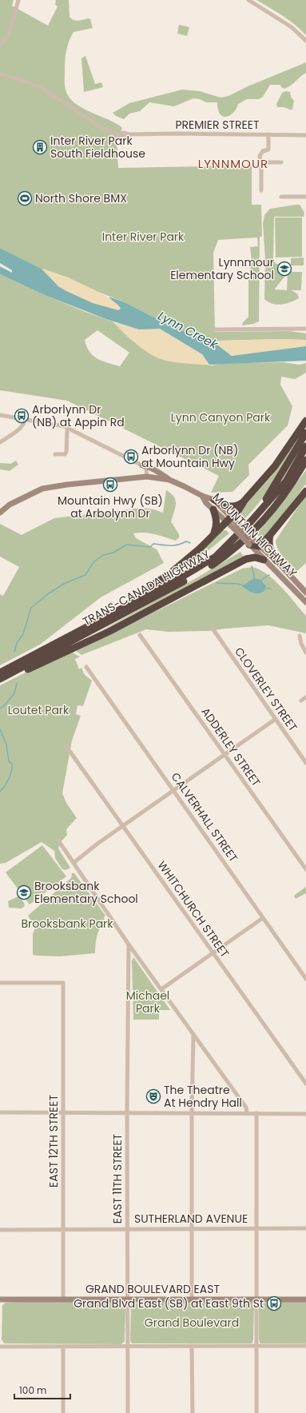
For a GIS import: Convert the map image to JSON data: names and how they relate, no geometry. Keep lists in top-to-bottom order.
{
  "streets": {
    "highway": ["TRANS-CANADA HIGHWAY"],
    "main road": ["MOUNTAIN HIGHWAY", "GRAND BOULEVARD EAST"],
    "street": [
      "PREMIER STREET",
      "CLOVERLEY STREET",
      "ADDERLEY STREET",
      "CALVERHALL STREET",
      "WHITCHURCH STREET",
      "EAST 12TH STREET",
      "EAST 11TH STREET",
      "SUTHERLAND AVENUE"
    ]
  },
  "crossings": [
    ["EAST 12TH STREET", "SUTHERLAND AVENUE"],
    ["EAST 12TH STREET", "GRAND BOULEVARD EAST"],
    ["EAST 11TH STREET", "SUTHERLAND AVENUE"],
    ["EAST 11TH STREET", "GRAND BOULEVARD EAST"]
  ],
  "districts": ["LYNNMOUR"],
  "water": ["Lynn Creek"],
  "parks": [
    "Inter River Park",
    "Lynn Canyon Park",
    "Loutet Park",
    "Brooksbank Park",
    "Michael Park",
    "Grand Boulevard"
  ],
  "places": {
    "building": ["Inter River Park South Fieldhouse"],
    "sports": ["North Shore BMX"],
    "school or university": ["Lynnmour Elementary School", "Brooksbank Elementary School"],
    "bus stop": [
      "Arborlynn Dr (NB) at Appin Rd",
      "Arborlynn Dr (NB) at Mountain Hwy",
      "Mountain Hwy (SB) at Arbolynn Dr",
      "Grand Blvd East (SB) at East 9th St"
    ],
    "theatre": ["The Theatre At Hendry Hall"]
  },
  "scale_bar": "100 m"
}
